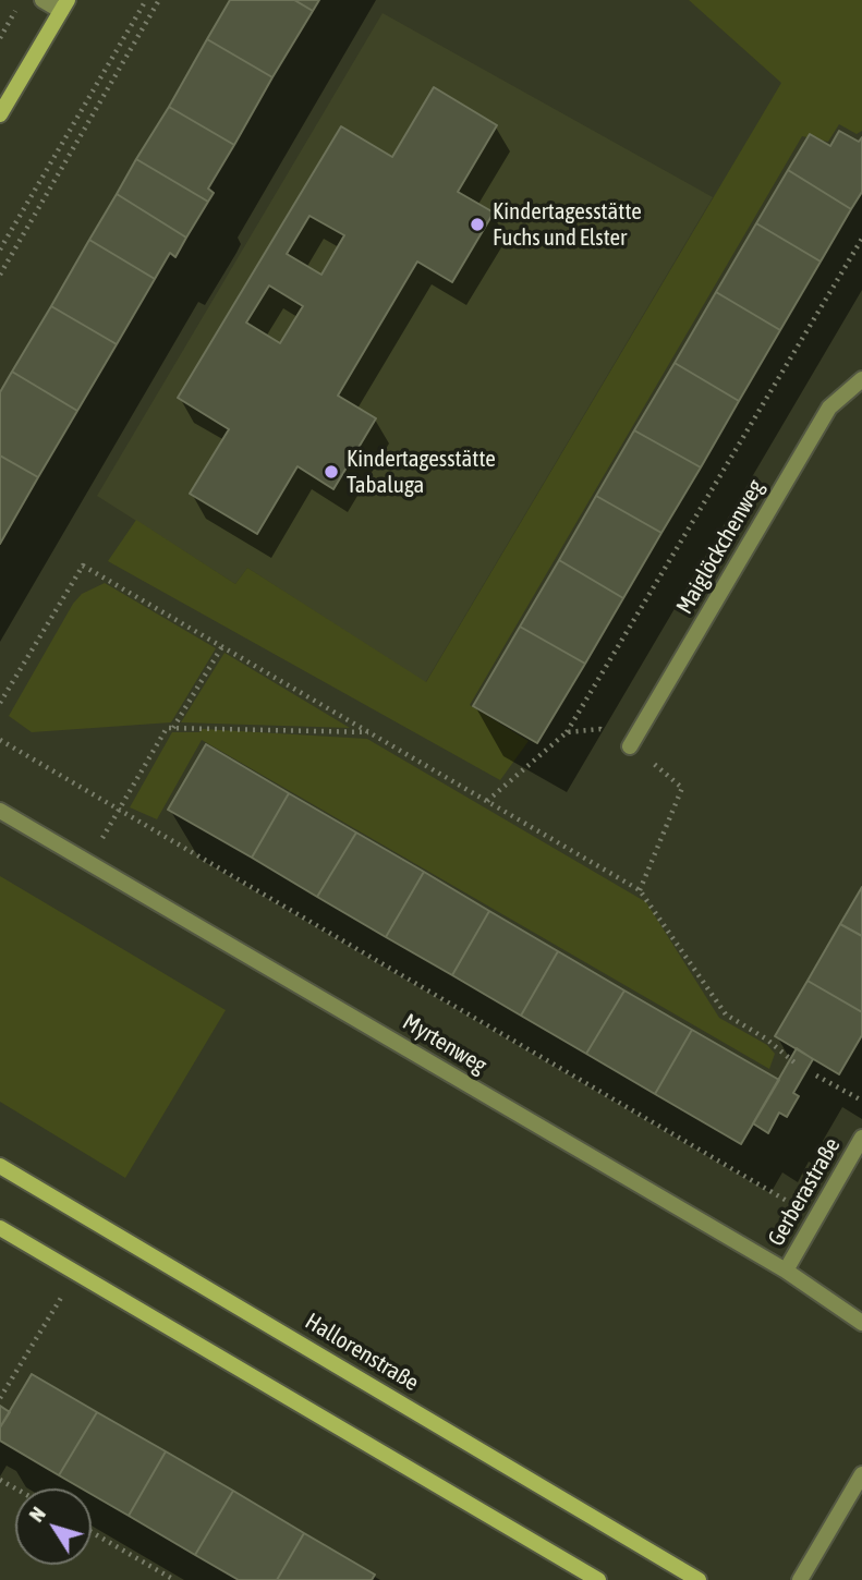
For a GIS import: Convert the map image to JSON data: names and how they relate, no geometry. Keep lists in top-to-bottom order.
{
  "streets": {
    "street": [
      "Maiglöckchenweg",
      "Myrtenweg",
      "Gerberastraße",
      "Hallorenstraße"
    ]
  },
  "crossings": [
    ["Myrtenweg", "Gerberastraße"]
  ],
  "places": ["Kindertagesstätte Fuchs und Elster", "Kindertagesstätte Tabaluga"],
  "north": "top left"
}
